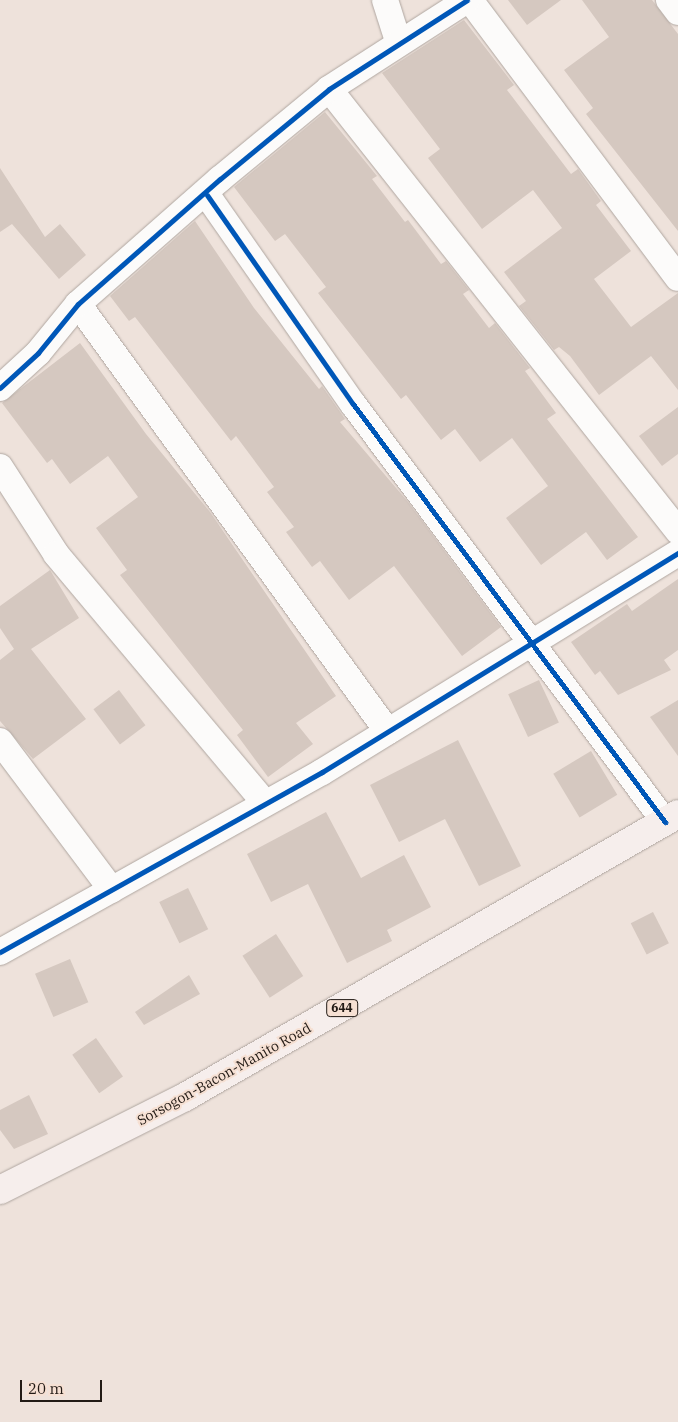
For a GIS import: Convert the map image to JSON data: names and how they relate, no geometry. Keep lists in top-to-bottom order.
{
  "streets": {
    "main road": ["644", "Sorsogon-Bacon-Manito Road"]
  },
  "scale_bar": "20 m"
}
